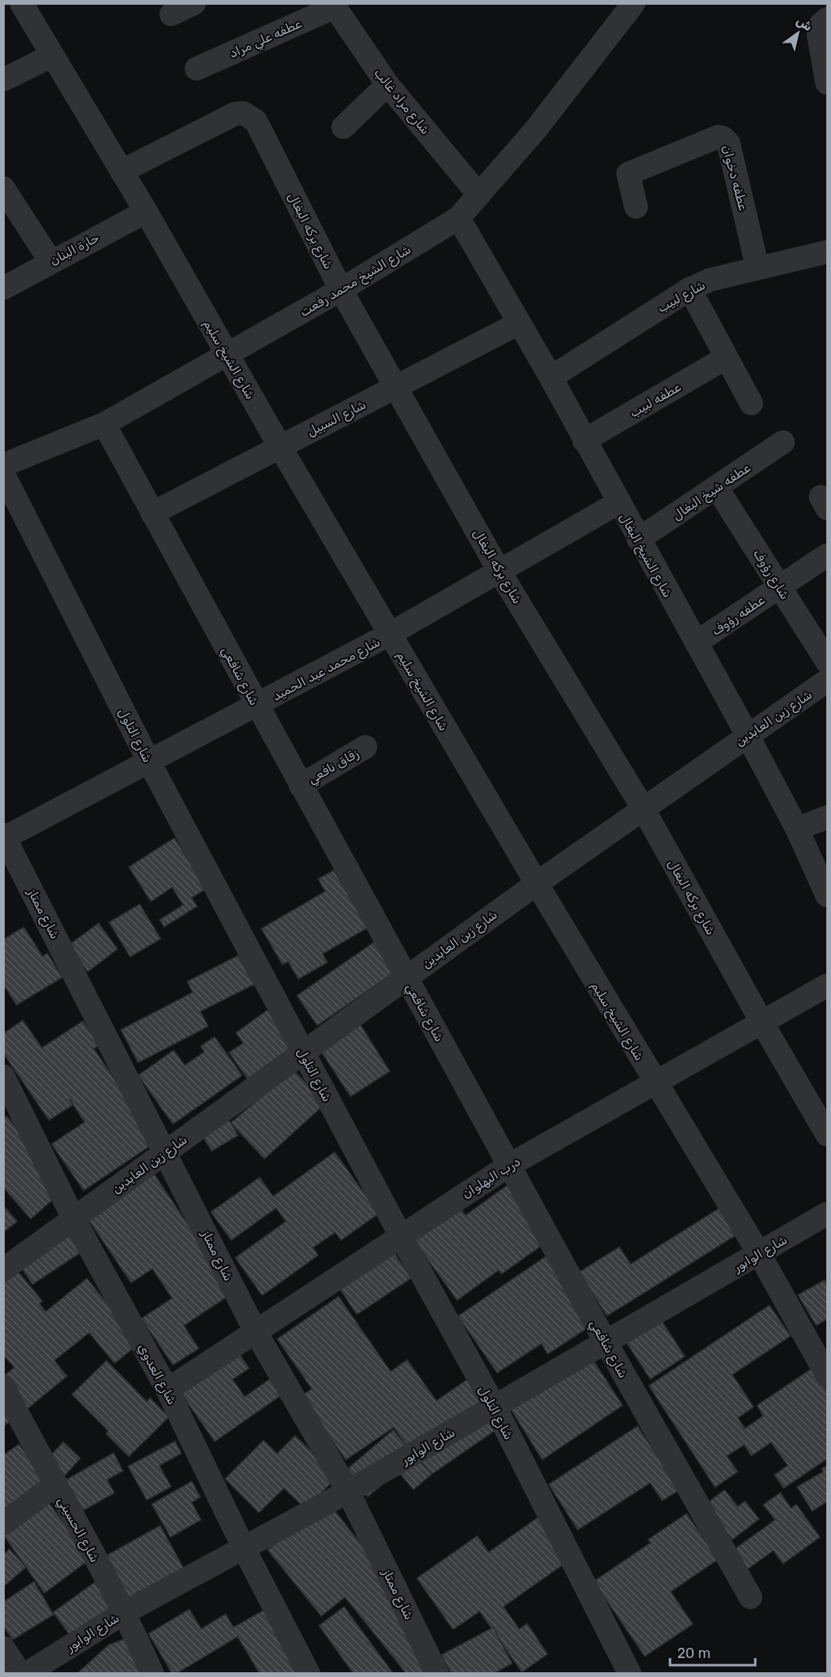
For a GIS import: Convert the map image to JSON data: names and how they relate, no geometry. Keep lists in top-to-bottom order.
{
  "streets": {
    "street": [
      "عطفه علي مراد",
      "شارع مراد غالب",
      "عطفه دخوان",
      "شارع بركه البغال",
      "حارة البنان",
      "شارع الشيخ محمد رفعت",
      "شارع لبيب",
      "شارع الشيخ سليم",
      "عطفه لبيب",
      "شارع السبيل",
      "عطفه شيخ البغال",
      "شارع الشيخ البغال",
      "شارع رؤوف",
      "عطفه رؤوف",
      "شارع محمد عبد الحميد",
      "شارع شافعي",
      "شارع زين العابدين",
      "شارع التلول",
      "زقاق نافعي",
      "شارع ممتاز",
      "درب البهلوان",
      "شارع الوابور",
      "شارع العدوي",
      "شارع الحسيني"
    ]
  },
  "crossings": [
    ["عطفه علي مراد", "شارع مراد غالب"],
    ["شارع مراد غالب", "شارع الشيخ محمد رفعت"],
    ["عطفه دخوان", "شارع لبيب"],
    ["شارع بركه البغال", "شارع الشيخ محمد رفعت"],
    ["شارع بركه البغال", "شارع الشيخ سليم"],
    ["شارع بركه البغال", "شارع السبيل"],
    ["شارع بركه البغال", "شارع محمد عبد الحميد"],
    ["شارع بركه البغال", "شارع زين العابدين"],
    ["شارع بركه البغال", "درب البهلوان"],
    ["حارة البنان", "شارع الشيخ سليم"],
    ["شارع الشيخ محمد رفعت", "شارع الشيخ سليم"],
    ["شارع الشيخ محمد رفعت", "شارع الشيخ البغال"],
    ["شارع الشيخ محمد رفعت", "شارع شافعي"],
    ["شارع لبيب", "شارع الشيخ البغال"],
    ["شارع الشيخ سليم", "شارع السبيل"],
    ["شارع الشيخ سليم", "شارع محمد عبد الحميد"],
    ["شارع الشيخ سليم", "شارع زين العابدين"],
    ["شارع الشيخ سليم", "درب البهلوان"],
    ["شارع الشيخ سليم", "شارع الوابور"],
    ["عطفه لبيب", "شارع الشيخ البغال"],
    ["شارع السبيل", "شارع الشيخ البغال"],
    ["شارع السبيل", "شارع شافعي"],
    ["عطفه شيخ البغال", "شارع الشيخ البغال"],
    ["عطفه شيخ البغال", "شارع رؤوف"],
    ["شارع الشيخ البغال", "عطفه رؤوف"],
    ["شارع الشيخ البغال", "شارع محمد عبد الحميد"],
    ["شارع الشيخ البغال", "شارع زين العابدين"],
    ["شارع رؤوف", "عطفه رؤوف"],
    ["شارع محمد عبد الحميد", "شارع شافعي"],
    ["شارع محمد عبد الحميد", "شارع التلول"],
    ["شارع محمد عبد الحميد", "شارع ممتاز"],
    ["شارع شافعي", "شارع زين العابدين"],
    ["شارع شافعي", "زقاق نافعي"],
    ["شارع شافعي", "درب البهلوان"],
    ["شارع شافعي", "شارع الوابور"],
    ["شارع زين العابدين", "شارع التلول"],
    ["شارع زين العابدين", "شارع ممتاز"],
    ["شارع زين العابدين", "شارع العدوي"],
    ["شارع التلول", "درب البهلوان"],
    ["شارع التلول", "شارع الوابور"],
    ["شارع ممتاز", "درب البهلوان"],
    ["شارع ممتاز", "شارع الوابور"],
    ["درب البهلوان", "شارع العدوي"],
    ["شارع الوابور", "شارع العدوي"],
    ["شارع الوابور", "شارع الحسيني"]
  ],
  "scale_bar": "20 m",
  "north": "top right"
}
